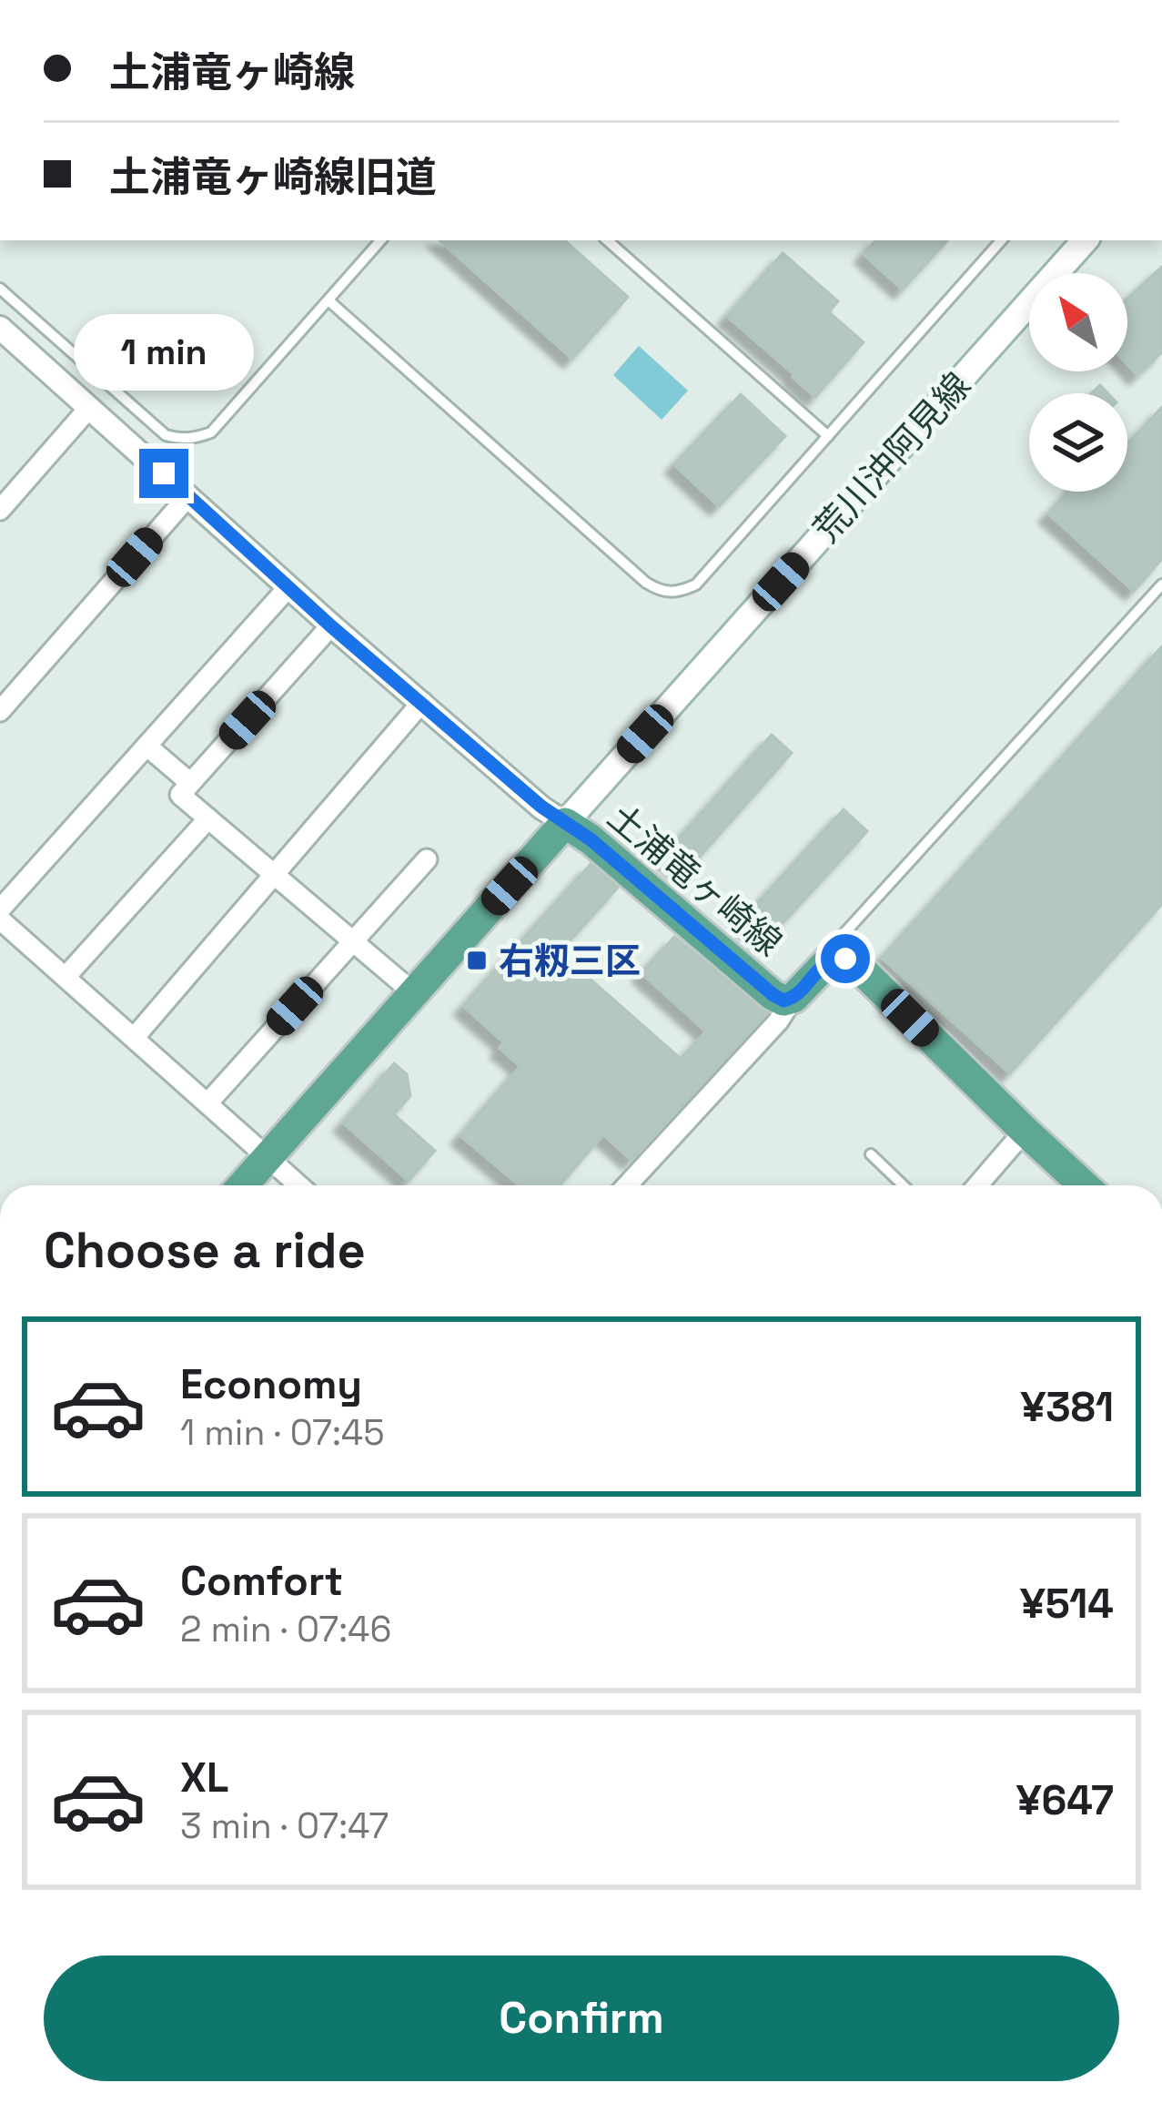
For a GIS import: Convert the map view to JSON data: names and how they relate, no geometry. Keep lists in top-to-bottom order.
{
  "streets": {
    "main road": ["荒川沖阿見線", "土浦竜ヶ崎線"]
  },
  "crossings": [
    ["荒川沖阿見線", "土浦竜ヶ崎線"]
  ],
  "places": {
    "transit": ["右籾三区"]
  },
  "north": "top left",
  "page": {
    "banner": ["土浦竜ヶ崎線", "土浦竜ヶ崎線旧道"],
    "bubble": "1 min",
    "heading": "Choose a ride",
    "list": [
      {
        "name": "Economy",
        "note": "1 min · 07:45",
        "value": "¥381"
      },
      {
        "name": "Comfort",
        "note": "2 min · 07:46",
        "value": "¥514"
      },
      {
        "name": "XL",
        "note": "3 min · 07:47",
        "value": "¥647"
      }
    ],
    "buttons": "Confirm"
  }
}
